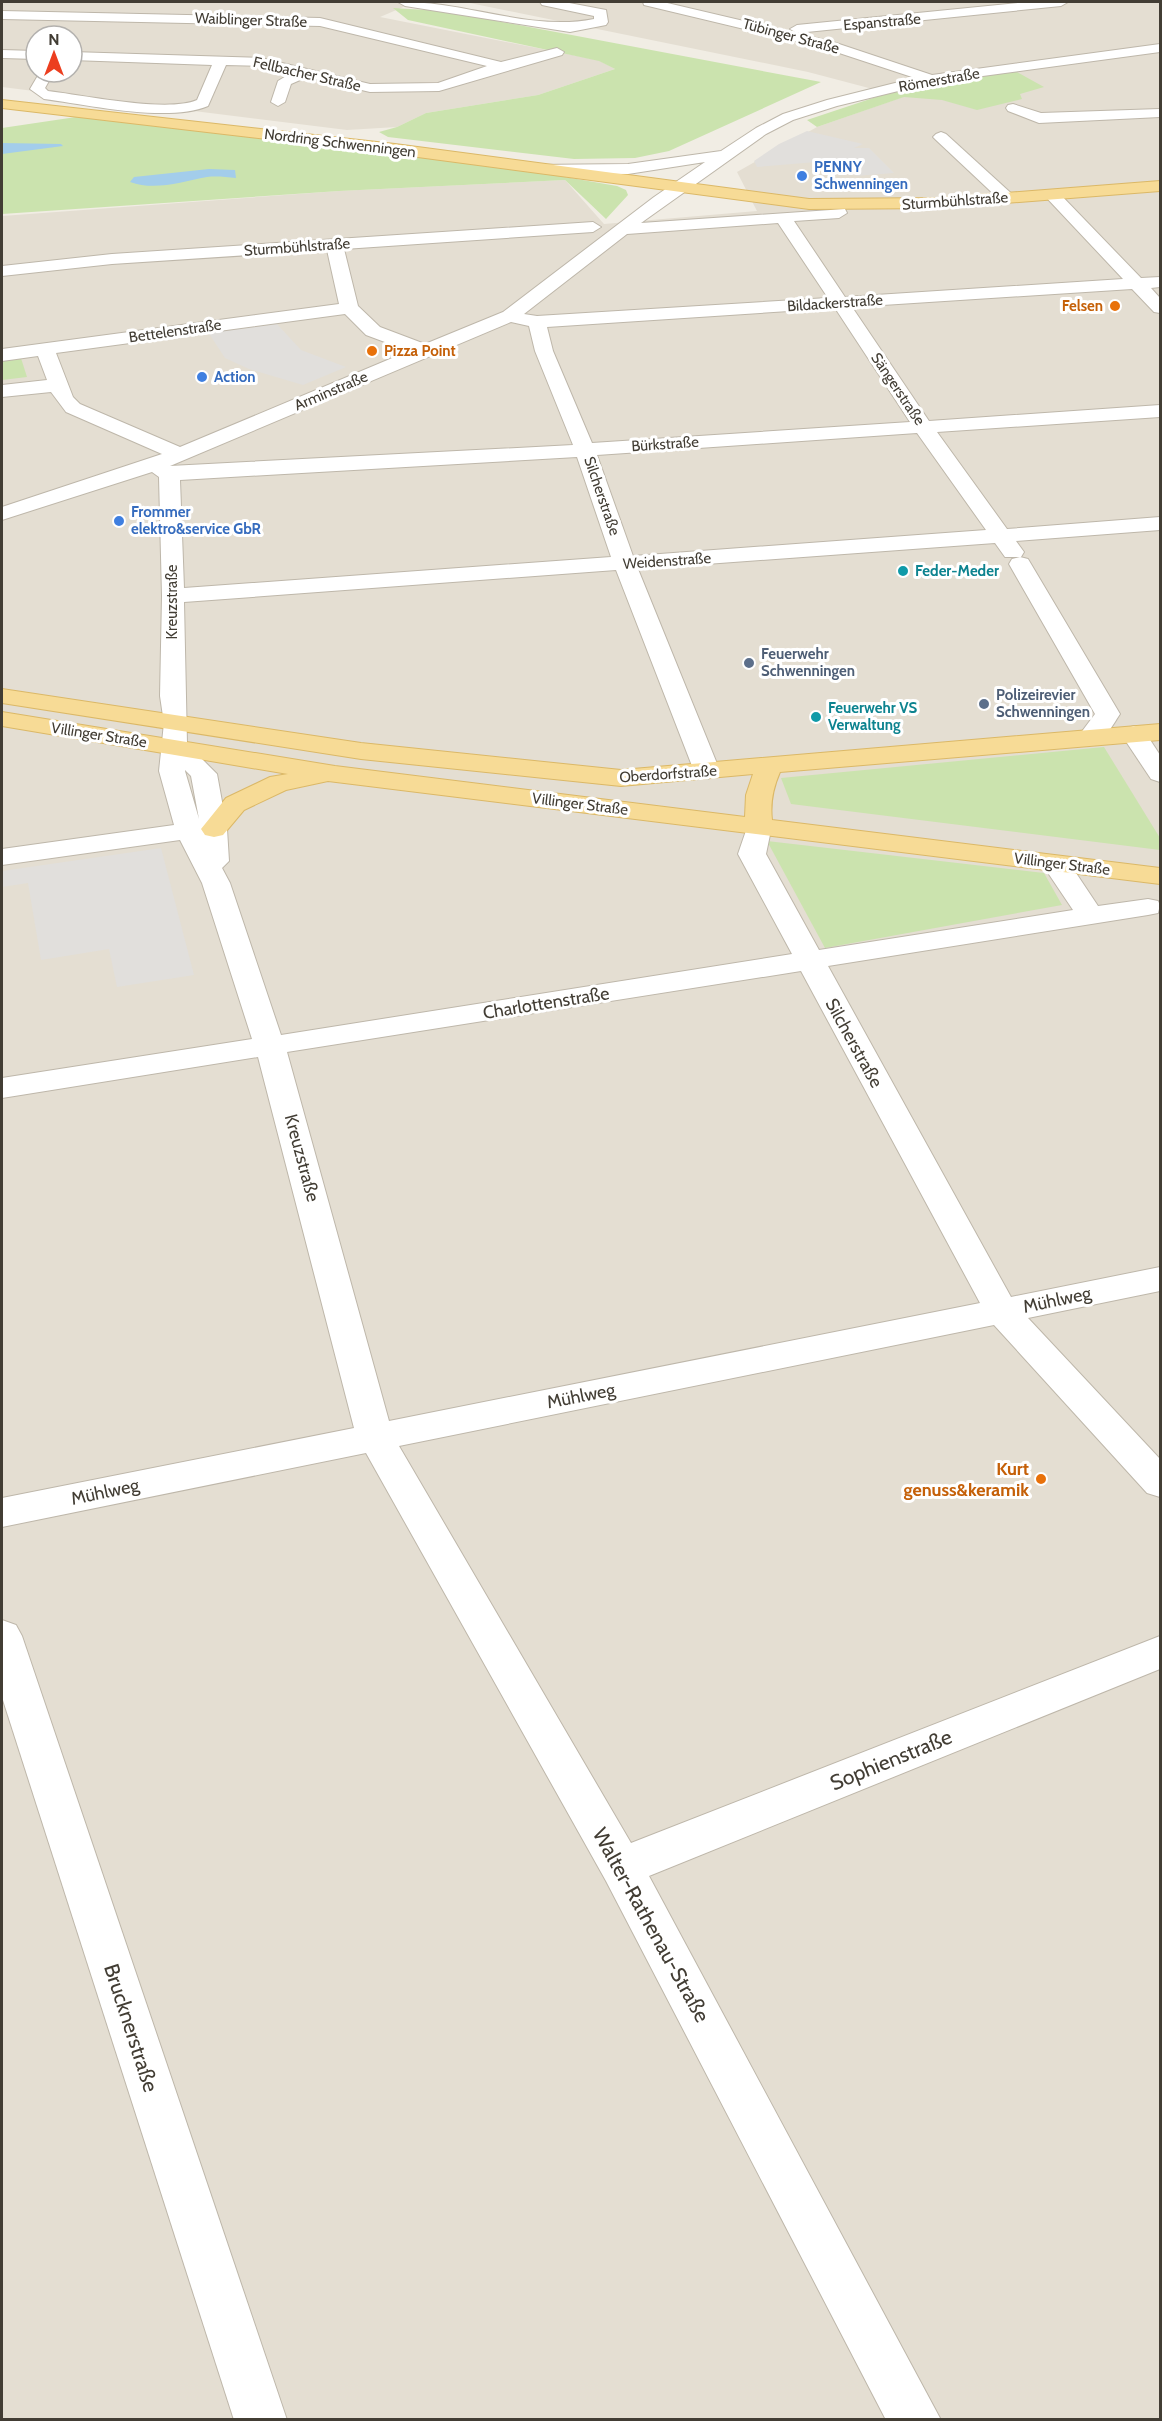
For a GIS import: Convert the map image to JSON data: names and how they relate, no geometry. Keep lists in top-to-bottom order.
{
  "streets": {
    "main road": [
      "Nordring Schwenningen",
      "Sturmbühlstraße",
      "Silcherstraße",
      "Villinger Straße",
      "Oberdorfstraße"
    ],
    "street": [
      "Waiblinger Straße",
      "Espanstraße",
      "Tübinger Straße",
      "Fellbacher Straße",
      "Römerstraße",
      "Bildackerstraße",
      "Bettelenstraße",
      "Sängerstraße",
      "Arminstraße",
      "Bürkstraße",
      "Weidenstraße",
      "Kreuzstraße",
      "Charlottenstraße",
      "Mühlweg",
      "Sophienstraße",
      "Walter-Rathenau-Straße",
      "Brucknerstraße"
    ]
  },
  "crossings": [
    ["Waiblinger Straße", "Fellbacher Straße"],
    ["Espanstraße", "Tübinger Straße"],
    ["Tübinger Straße", "Römerstraße"],
    ["Römerstraße", "Nordring Schwenningen"],
    ["Römerstraße", "Sturmbühlstraße"],
    ["Römerstraße", "Arminstraße"],
    ["Nordring Schwenningen", "Sturmbühlstraße"],
    ["Nordring Schwenningen", "Arminstraße"],
    ["Sturmbühlstraße", "Arminstraße"],
    ["Bildackerstraße", "Sängerstraße"],
    ["Bildackerstraße", "Arminstraße"],
    ["Bildackerstraße", "Silcherstraße"],
    ["Sängerstraße", "Bürkstraße"],
    ["Sängerstraße", "Weidenstraße"],
    ["Sängerstraße", "Oberdorfstraße"],
    ["Arminstraße", "Bürkstraße"],
    ["Arminstraße", "Kreuzstraße"],
    ["Bürkstraße", "Silcherstraße"],
    ["Bürkstraße", "Kreuzstraße"],
    ["Silcherstraße", "Weidenstraße"],
    ["Silcherstraße", "Villinger Straße"],
    ["Silcherstraße", "Oberdorfstraße"],
    ["Silcherstraße", "Charlottenstraße"],
    ["Silcherstraße", "Mühlweg"],
    ["Weidenstraße", "Kreuzstraße"],
    ["Kreuzstraße", "Villinger Straße"],
    ["Kreuzstraße", "Oberdorfstraße"],
    ["Kreuzstraße", "Charlottenstraße"],
    ["Kreuzstraße", "Mühlweg"],
    ["Kreuzstraße", "Walter-Rathenau-Straße"],
    ["Villinger Straße", "Oberdorfstraße"],
    ["Mühlweg", "Walter-Rathenau-Straße"],
    ["Sophienstraße", "Walter-Rathenau-Straße"]
  ],
  "places": [
    "PENNY Schwenningen",
    "Felsen",
    "Pizza Point",
    "Action",
    "Frommer elektro&service GbR",
    "Feder-Meder",
    "Feuerwehr Schwenningen",
    "Polizeirevier Schwenningen",
    "Feuerwehr VS Verwaltung",
    "Kurt genuss&keramik"
  ],
  "north": "top"
}
